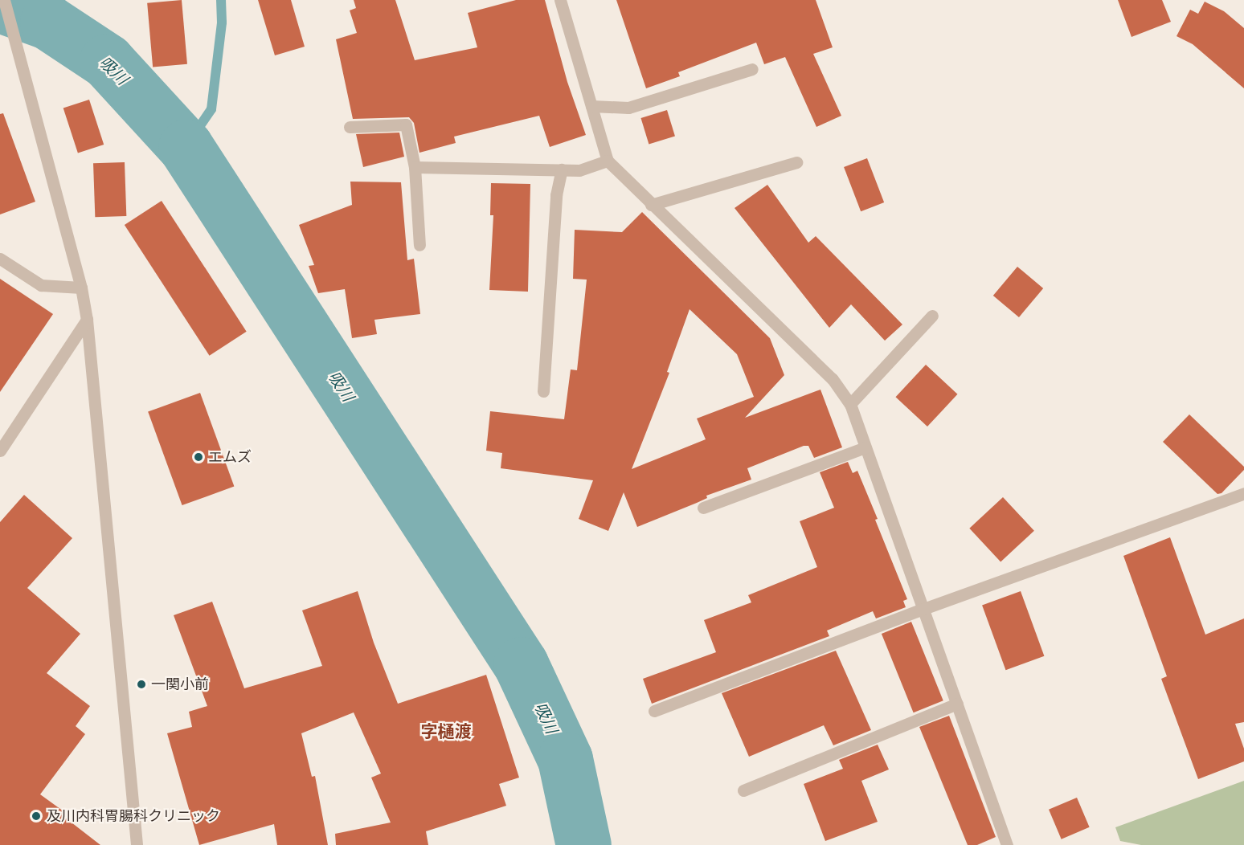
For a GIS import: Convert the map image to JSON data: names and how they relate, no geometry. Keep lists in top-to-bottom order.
{
  "districts": ["字樋渡"],
  "water": ["吸川"],
  "places": ["エムズ", "一関小前", "及川内科胃腸科クリニック"]
}
